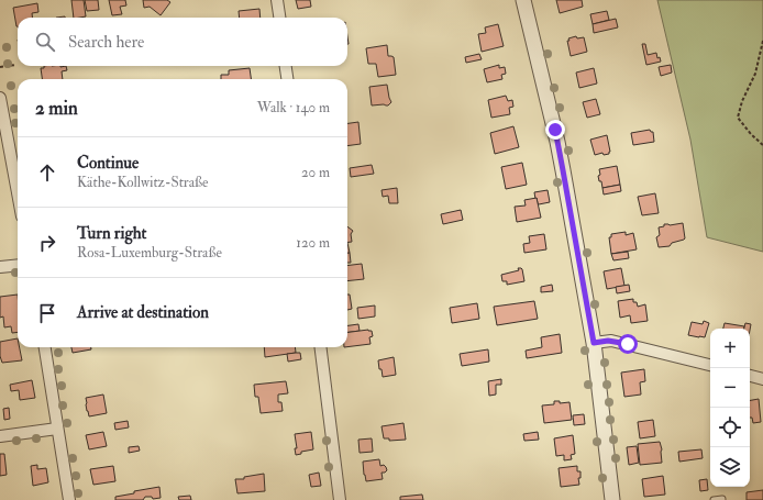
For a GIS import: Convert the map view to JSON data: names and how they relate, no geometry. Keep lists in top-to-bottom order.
{
  "page": {
    "search": "Search here",
    "heading": ["2 min", "Walk · 140 m"],
    "list": [
      ["Continue", "Käthe-Kollwitz-Straße", "20 m"],
      ["Turn right", "Rosa-Luxemburg-Straße", "120 m"],
      "Arrive at destination"
    ],
    "map_buttons": ["+", "−"]
  }
}
